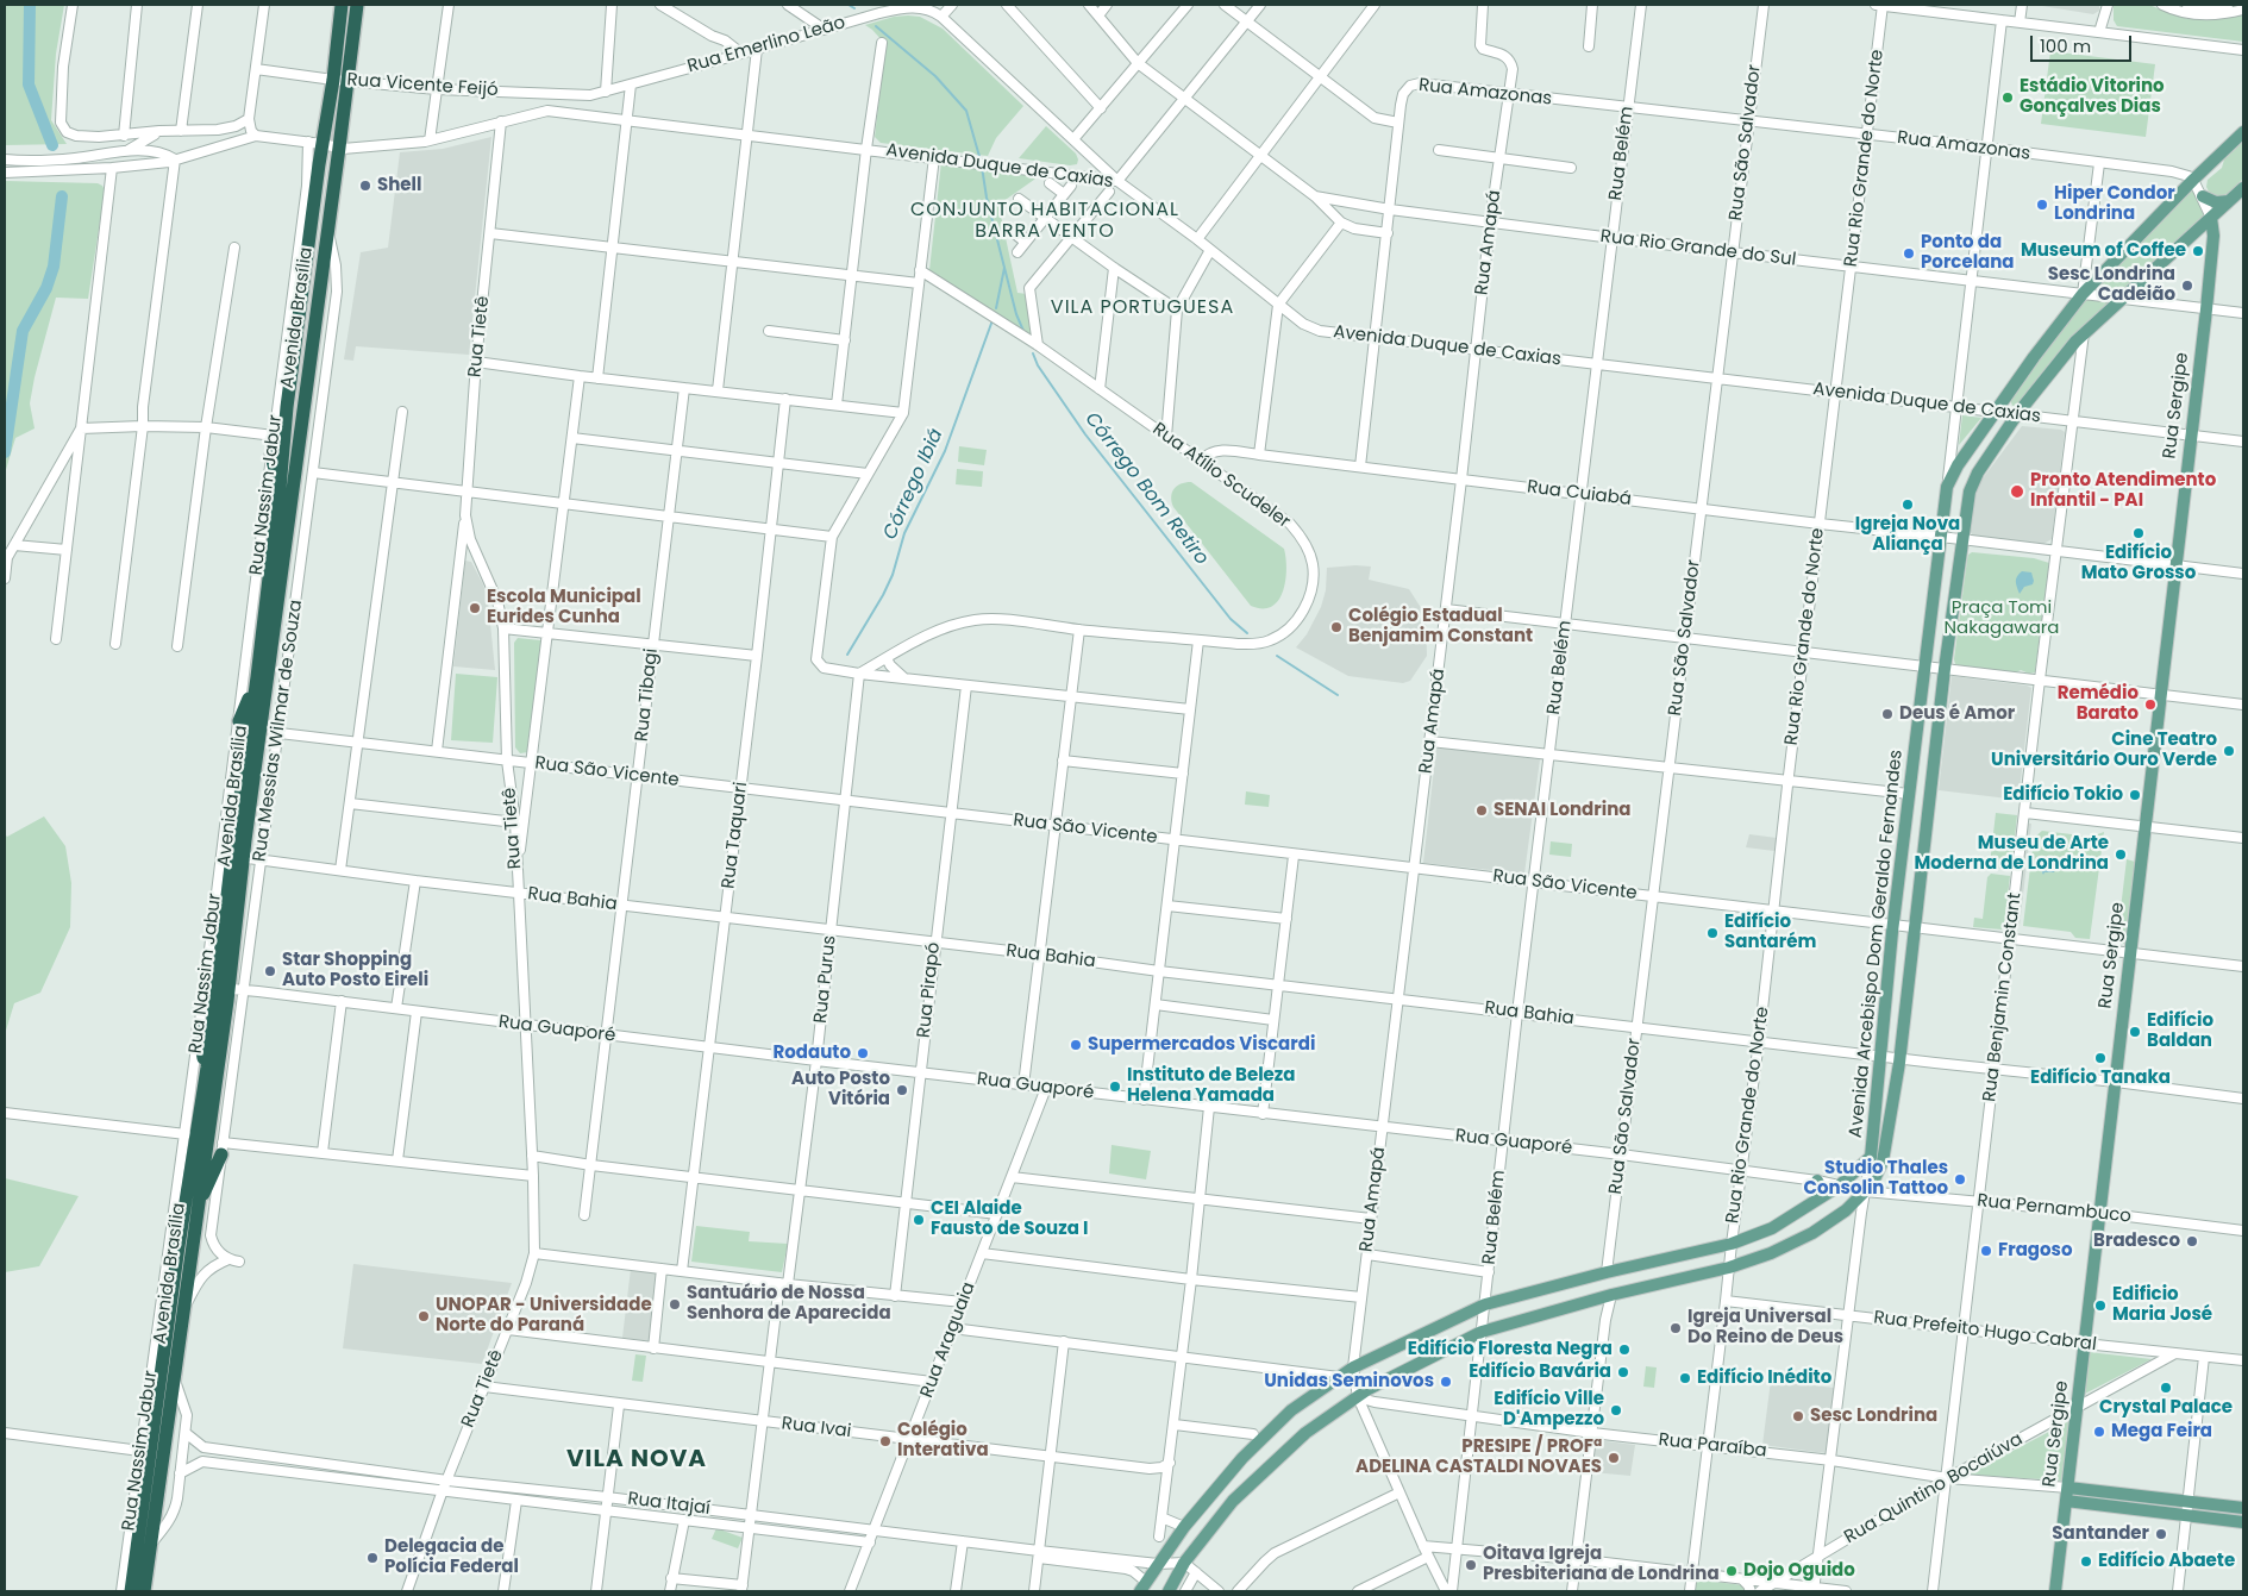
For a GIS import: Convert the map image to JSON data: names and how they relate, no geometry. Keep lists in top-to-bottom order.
{
  "streets": {
    "highway": ["Avenida Brasília"],
    "main road": ["Rua Sergipe", "Avenida Arcebispo Dom Geraldo Fernandes"],
    "street": [
      "Rua Emerlino Leão",
      "Rua Vicente Feijó",
      "Rua Amazonas",
      "Rua São Salvador",
      "Rua Belém",
      "Rua Rio Grande do Norte",
      "Avenida Duque de Caxias",
      "Rua Amapá",
      "Rua Rio Grande do Sul",
      "Rua Tietê",
      "Rua Atílio Scudeler",
      "Rua Cuiabá",
      "Rua Nassim Jabur",
      "Rua Tibagi",
      "Rua Messias Wilmar de Souza",
      "Rua São Vicente",
      "Rua Taquari",
      "Rua Bahia",
      "Rua Purus",
      "Rua Pirapó",
      "Rua Benjamin Constant",
      "Rua Guaporé",
      "Rua Pernambuco",
      "Rua Prefeito Hugo Cabral",
      "Rua Araguaia",
      "Rua Ivai",
      "Rua Paraíba",
      "Rua Quintino Bocaiúva",
      "Rua Itajaí"
    ]
  },
  "crossings": [
    ["Rua Emerlino Leão", "Rua Vicente Feijó"],
    ["Rua Emerlino Leão", "Avenida Duque de Caxias"],
    ["Rua Vicente Feijó", "Avenida Brasília"],
    ["Rua Amazonas", "Rua São Salvador"],
    ["Rua Amazonas", "Rua Belém"],
    ["Rua Amazonas", "Rua Rio Grande do Norte"],
    ["Rua Amazonas", "Avenida Duque de Caxias"],
    ["Rua Amazonas", "Rua Amapá"],
    ["Rua Amazonas", "Rua Rio Grande do Sul"],
    ["Rua Amazonas", "Rua Cuiabá"],
    ["Rua São Salvador", "Avenida Duque de Caxias"],
    ["Rua São Salvador", "Rua Rio Grande do Sul"],
    ["Rua São Salvador", "Rua Cuiabá"],
    ["Rua São Salvador", "Rua São Vicente"],
    ["Rua São Salvador", "Rua Bahia"],
    ["Rua São Salvador", "Avenida Arcebispo Dom Geraldo Fernandes"],
    ["Rua São Salvador", "Rua Guaporé"],
    ["Rua Belém", "Avenida Duque de Caxias"],
    ["Rua Belém", "Rua Rio Grande do Sul"],
    ["Rua Belém", "Rua Cuiabá"],
    ["Rua Belém", "Rua São Vicente"],
    ["Rua Belém", "Rua Bahia"],
    ["Rua Belém", "Avenida Arcebispo Dom Geraldo Fernandes"],
    ["Rua Belém", "Rua Guaporé"],
    ["Rua Belém", "Rua Paraíba"],
    ["Rua Rio Grande do Norte", "Avenida Duque de Caxias"],
    ["Rua Rio Grande do Norte", "Rua Rio Grande do Sul"],
    ["Rua Rio Grande do Norte", "Rua Cuiabá"],
    ["Rua Rio Grande do Norte", "Rua São Vicente"],
    ["Rua Rio Grande do Norte", "Rua Bahia"],
    ["Rua Rio Grande do Norte", "Avenida Arcebispo Dom Geraldo Fernandes"],
    ["Rua Rio Grande do Norte", "Rua Guaporé"],
    ["Rua Rio Grande do Norte", "Rua Prefeito Hugo Cabral"],
    ["Rua Rio Grande do Norte", "Rua Paraíba"],
    ["Avenida Duque de Caxias", "Rua Amapá"],
    ["Avenida Duque de Caxias", "Avenida Brasília"],
    ["Avenida Duque de Caxias", "Rua Tietê"],
    ["Avenida Duque de Caxias", "Rua Sergipe"],
    ["Avenida Duque de Caxias", "Rua Nassim Jabur"],
    ["Avenida Duque de Caxias", "Avenida Arcebispo Dom Geraldo Fernandes"],
    ["Avenida Duque de Caxias", "Rua Benjamin Constant"],
    ["Rua Amapá", "Rua Rio Grande do Sul"],
    ["Rua Amapá", "Rua Cuiabá"],
    ["Rua Amapá", "Rua São Vicente"],
    ["Rua Amapá", "Rua Bahia"],
    ["Rua Amapá", "Avenida Arcebispo Dom Geraldo Fernandes"],
    ["Rua Amapá", "Rua Guaporé"],
    ["Rua Amapá", "Rua Paraíba"],
    ["Rua Rio Grande do Sul", "Rua Sergipe"],
    ["Rua Rio Grande do Sul", "Avenida Arcebispo Dom Geraldo Fernandes"],
    ["Avenida Brasília", "Rua Nassim Jabur"],
    ["Avenida Brasília", "Rua Messias Wilmar de Souza"],
    ["Avenida Brasília", "Rua Bahia"],
    ["Avenida Brasília", "Rua Guaporé"],
    ["Rua Tietê", "Rua São Vicente"],
    ["Rua Tietê", "Rua Bahia"],
    ["Rua Tietê", "Rua Guaporé"],
    ["Rua Tietê", "Rua Ivai"],
    ["Rua Tietê", "Rua Itajaí"],
    ["Rua Sergipe", "Rua Cuiabá"],
    ["Rua Sergipe", "Rua São Vicente"],
    ["Rua Sergipe", "Rua Bahia"],
    ["Rua Sergipe", "Avenida Arcebispo Dom Geraldo Fernandes"],
    ["Rua Sergipe", "Rua Pernambuco"],
    ["Rua Sergipe", "Rua Prefeito Hugo Cabral"],
    ["Rua Sergipe", "Rua Paraíba"],
    ["Rua Sergipe", "Rua Quintino Bocaiúva"],
    ["Rua Atílio Scudeler", "Rua Cuiabá"],
    ["Rua Atílio Scudeler", "Rua Purus"],
    ["Rua Cuiabá", "Avenida Arcebispo Dom Geraldo Fernandes"],
    ["Rua Cuiabá", "Rua Benjamin Constant"],
    ["Rua Nassim Jabur", "Rua Bahia"],
    ["Rua Nassim Jabur", "Rua Guaporé"],
    ["Rua Tibagi", "Rua São Vicente"],
    ["Rua Tibagi", "Rua Bahia"],
    ["Rua Tibagi", "Rua Guaporé"],
    ["Rua Messias Wilmar de Souza", "Rua São Vicente"],
    ["Rua Messias Wilmar de Souza", "Rua Bahia"],
    ["Rua Messias Wilmar de Souza", "Rua Guaporé"],
    ["Rua São Vicente", "Rua Taquari"],
    ["Rua São Vicente", "Avenida Arcebispo Dom Geraldo Fernandes"],
    ["Rua São Vicente", "Rua Purus"],
    ["Rua São Vicente", "Rua Pirapó"],
    ["Rua São Vicente", "Rua Benjamin Constant"],
    ["Rua Taquari", "Rua Bahia"],
    ["Rua Taquari", "Rua Guaporé"],
    ["Rua Bahia", "Avenida Arcebispo Dom Geraldo Fernandes"],
    ["Rua Bahia", "Rua Purus"],
    ["Rua Bahia", "Rua Pirapó"],
    ["Rua Bahia", "Rua Benjamin Constant"],
    ["Avenida Arcebispo Dom Geraldo Fernandes", "Rua Benjamin Constant"],
    ["Avenida Arcebispo Dom Geraldo Fernandes", "Rua Guaporé"],
    ["Avenida Arcebispo Dom Geraldo Fernandes", "Rua Pernambuco"],
    ["Avenida Arcebispo Dom Geraldo Fernandes", "Rua Paraíba"],
    ["Avenida Arcebispo Dom Geraldo Fernandes", "Rua Itajaí"],
    ["Rua Purus", "Rua Guaporé"],
    ["Rua Purus", "Rua Ivai"],
    ["Rua Purus", "Rua Itajaí"],
    ["Rua Pirapó", "Rua Guaporé"],
    ["Rua Benjamin Constant", "Rua Pernambuco"],
    ["Rua Benjamin Constant", "Rua Prefeito Hugo Cabral"],
    ["Rua Benjamin Constant", "Rua Paraíba"],
    ["Rua Benjamin Constant", "Rua Quintino Bocaiúva"],
    ["Rua Guaporé", "Rua Pernambuco"],
    ["Rua Guaporé", "Rua Araguaia"],
    ["Rua Prefeito Hugo Cabral", "Rua Quintino Bocaiúva"],
    ["Rua Araguaia", "Rua Ivai"],
    ["Rua Araguaia", "Rua Itajaí"],
    ["Rua Paraíba", "Rua Quintino Bocaiúva"]
  ],
  "districts": ["CONJUNTO HABITACIONAL BARRA VENTO", "VILA PORTUGUESA", "VILA NOVA"],
  "water": ["Córrego Ibiá", "Córrego Bom Retiro"],
  "parks": ["Praça Tomi Nakagawara"],
  "places": [
    "Estádio Vitorino Gonçalves Dias",
    "Shell",
    "Hiper Condor Londrina",
    "Museum of Coffee",
    "Ponto da Porcelana",
    "Sesc Londrina Cadeião",
    "Pronto Atendimento Infantil - PAI",
    "Igreja Nova Aliança",
    "Edifício Mato Grosso",
    "Escola Municipal Eurides Cunha",
    "Colégio Estadual Benjamim Constant",
    "Remédio Barato",
    "Deus é Amor",
    "Cine Teatro Universitário Ouro Verde",
    "Edifício Tokio",
    "SENAI Londrina",
    "Museu de Arte Moderna de Londrina",
    "Edifício Santarém",
    "Star Shopping Auto Posto Eireli",
    "Edifício Baldan",
    "Supermercados Viscardi",
    "Rodauto",
    "Edifício Tanaka",
    "Instituto de Beleza Helena Yamada",
    "Auto Posto Vitória",
    "Studio Thales Consolin Tattoo",
    "CEI Alaide Fausto de Souza I",
    "Bradesco",
    "Fragoso",
    "Santuário de Nossa Senhora de Aparecida",
    "Edificio Maria José",
    "UNOPAR - Universidade Norte do Paraná",
    "Igreja Universal Do Reino de Deus",
    "Edifício Floresta Negra",
    "Edifício Bavária",
    "Edifício Inédito",
    "Unidas Seminovos",
    "Crystal Palace",
    "Edifício Ville D'Ampezzo",
    "Sesc Londrina",
    "Mega Feira",
    "Colégio Interativa",
    "PRESIPE / PROFª ADELINA CASTALDI NOVAES",
    "Santander",
    "Delegacia de Polícia Federal",
    "Edifício Abaete",
    "Oitava Igreja Presbiteriana de Londrina",
    "Dojo Oguido"
  ],
  "scale_bar": "100 m"
}
